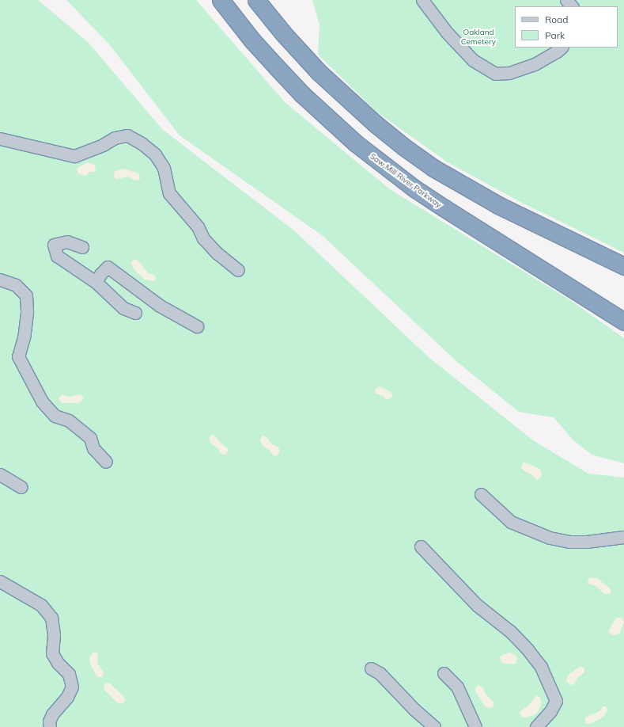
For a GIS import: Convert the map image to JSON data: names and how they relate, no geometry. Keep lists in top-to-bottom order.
{
  "streets": {
    "highway": ["Saw Mill River Parkway"]
  },
  "parks": ["Oakland Cemetery"],
  "legend": ["Road", "Park"]
}
